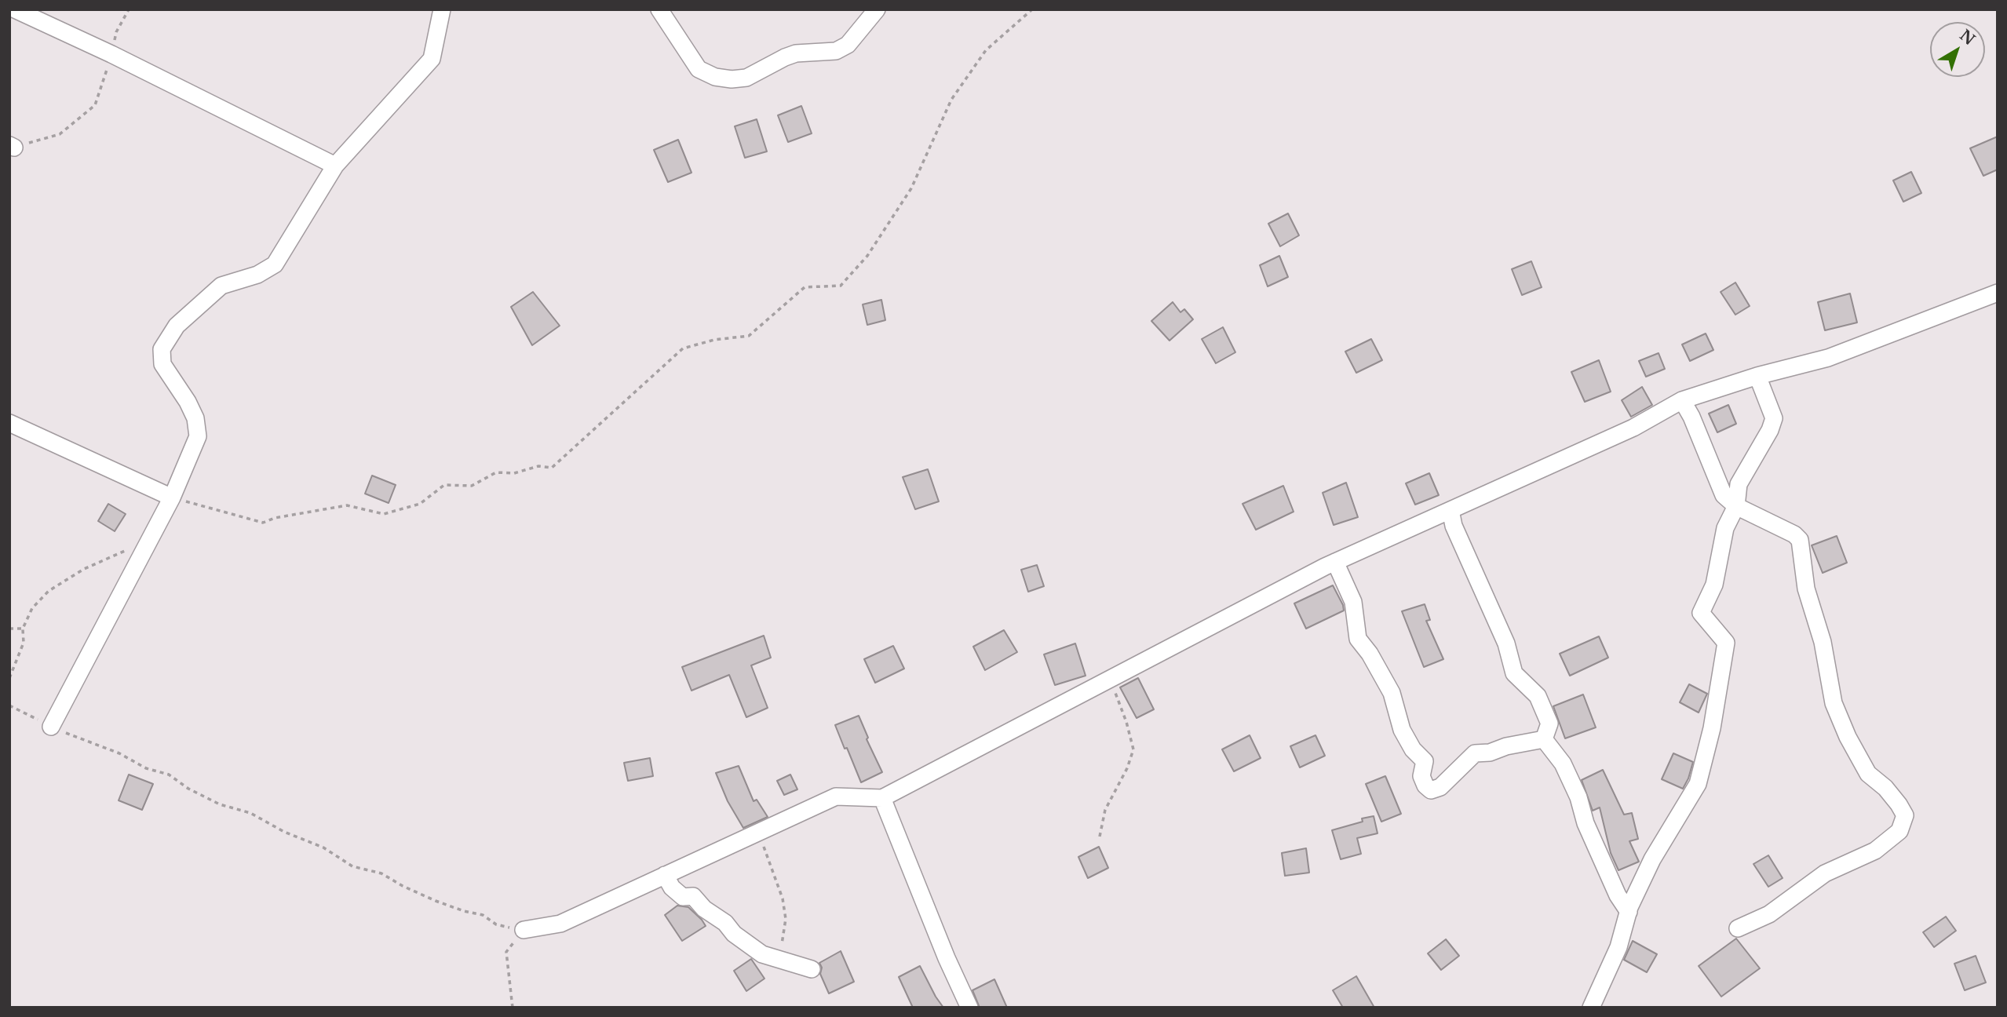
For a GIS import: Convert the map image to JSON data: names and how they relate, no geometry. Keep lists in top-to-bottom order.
{
  "north": "top right"
}
